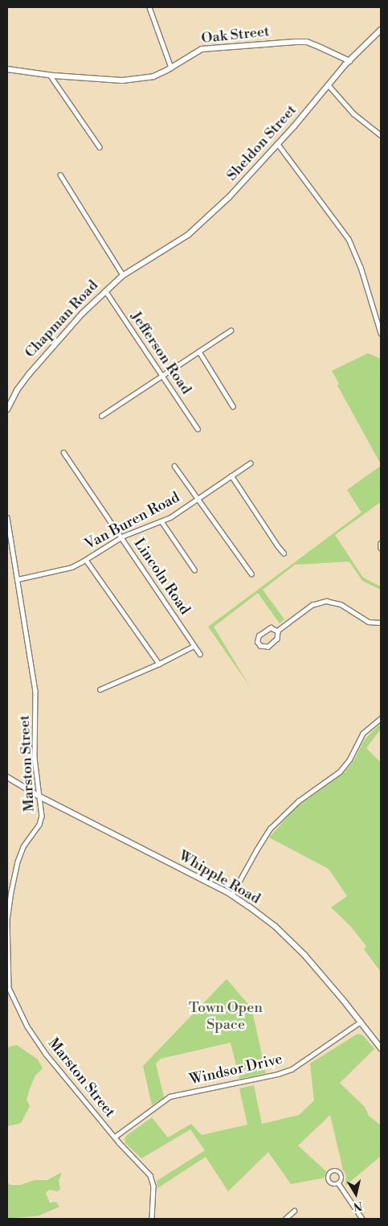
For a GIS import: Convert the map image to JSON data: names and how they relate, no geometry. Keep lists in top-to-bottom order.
{
  "streets": {
    "street": [
      "Oak Street",
      "Sheldon Street",
      "Chapman Road",
      "Jefferson Road",
      "Van Buren Road",
      "Lincoln Road",
      "Marston Street",
      "Whipple Road",
      "Windsor Drive"
    ]
  },
  "crossings": [
    ["Oak Street", "Sheldon Street"],
    ["Sheldon Street", "Chapman Road"],
    ["Chapman Road", "Jefferson Road"],
    ["Van Buren Road", "Lincoln Road"],
    ["Van Buren Road", "Marston Street"],
    ["Marston Street", "Whipple Road"],
    ["Marston Street", "Windsor Drive"],
    ["Whipple Road", "Windsor Drive"]
  ],
  "parks": ["Town Open Space"],
  "north": "bottom"
}
